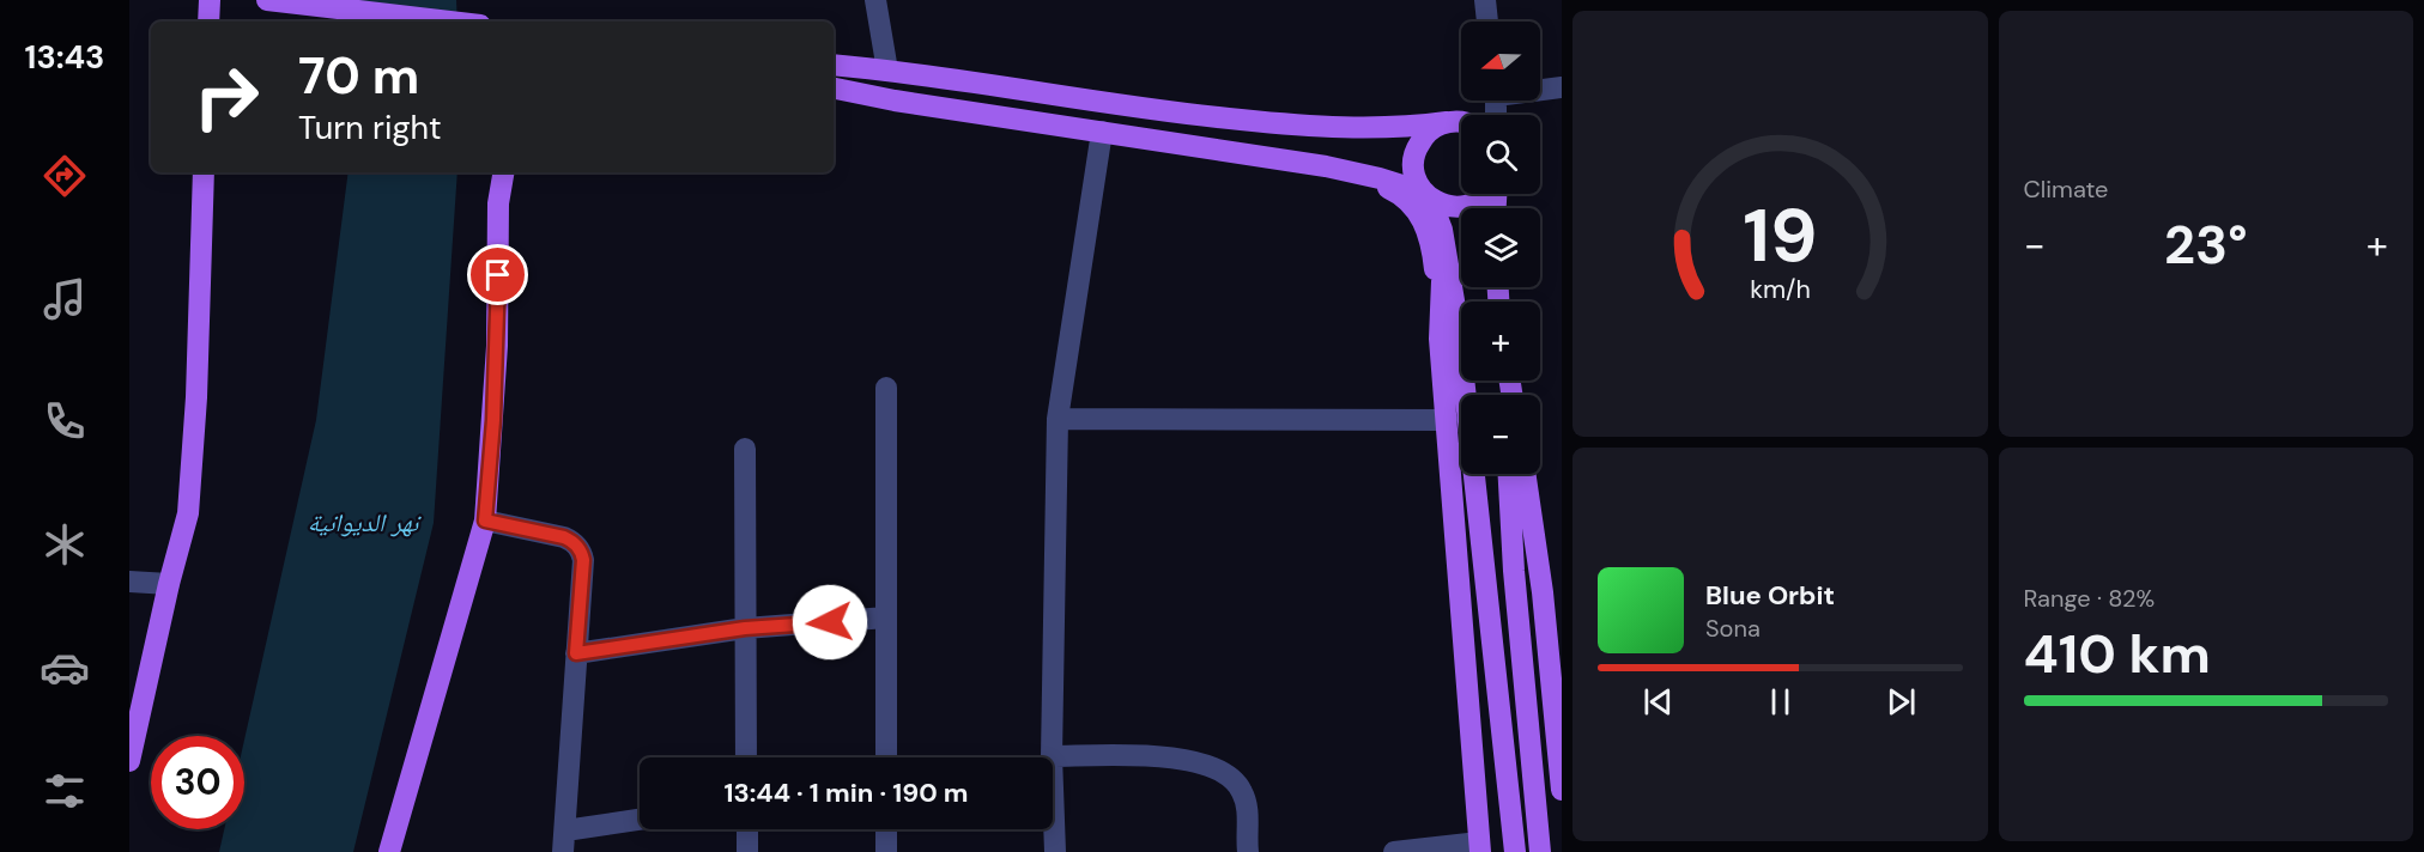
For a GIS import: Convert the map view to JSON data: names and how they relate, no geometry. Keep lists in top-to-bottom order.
{
  "water": ["نهر الديوانية"],
  "north": "left",
  "page": {
    "tabs": "13:43",
    "tile": [
      "Climate",
      ["Range · 82%", "410 km"]
    ],
    "map_buttons": ["+", "−"],
    "turn": ["70 m", "Turn right"],
    "heat": ["−", "23°", "+"],
    "song": ["Blue Orbit", "Sona"],
    "limit": "30",
    "trip": "13:44 · 1 min · 190 m",
    "gauge": ["19", "km/h"]
  }
}
